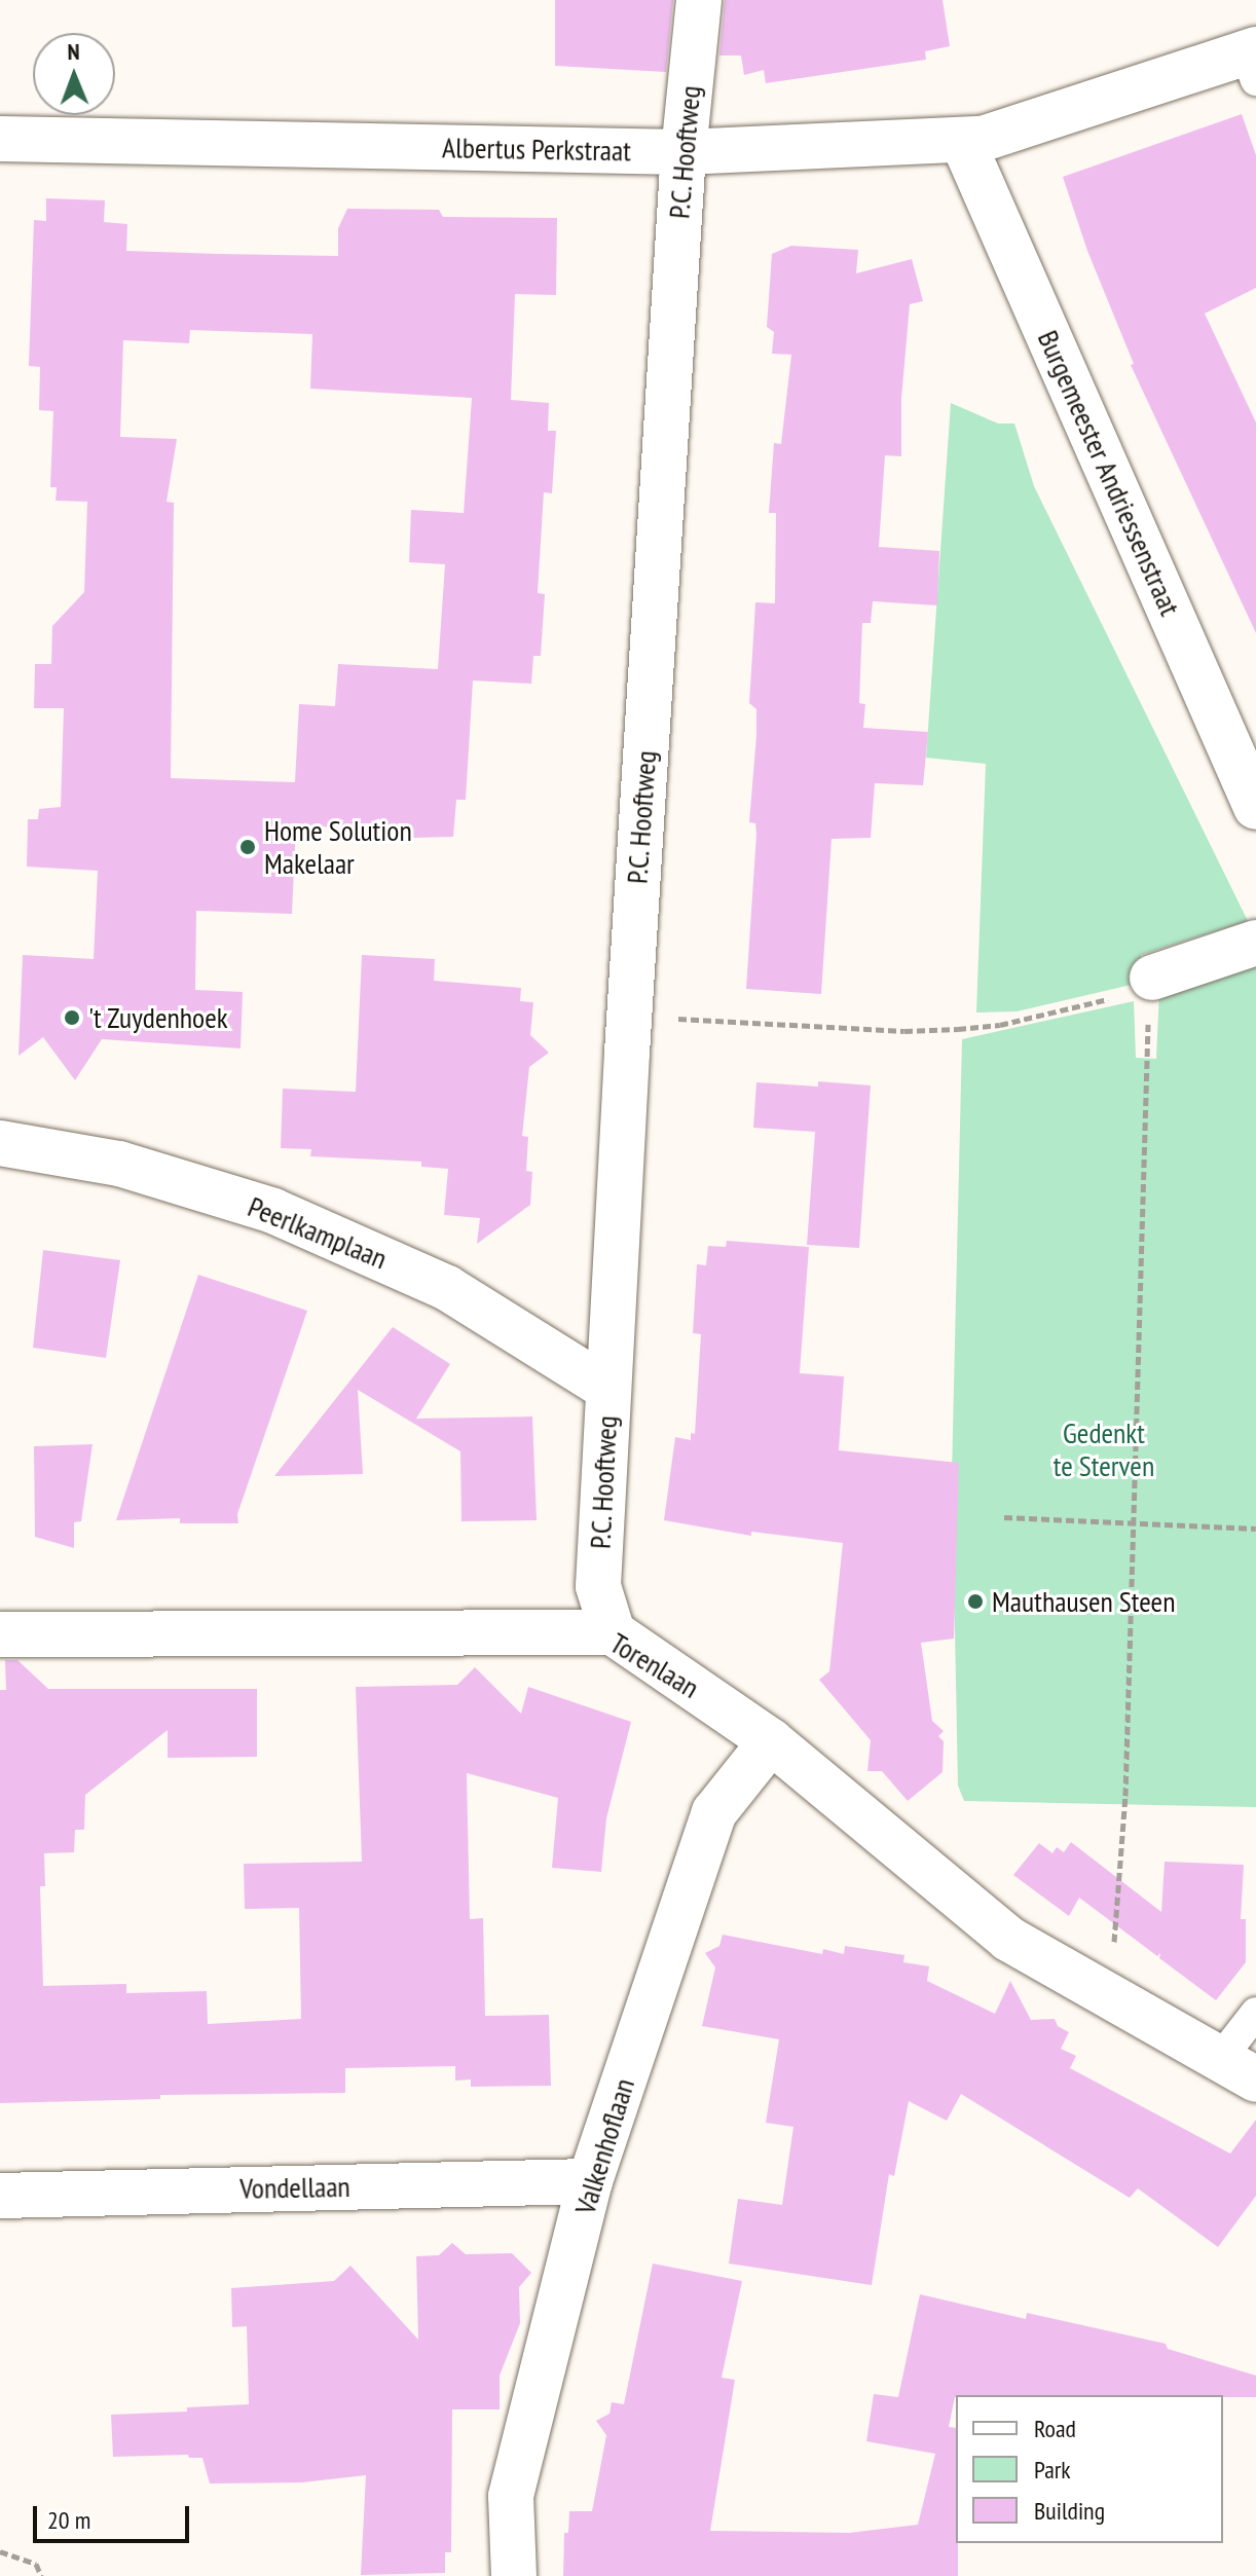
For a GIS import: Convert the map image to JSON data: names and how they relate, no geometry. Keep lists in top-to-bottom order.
{
  "streets": {
    "street": [
      "Albertus Perkstraat",
      "P.C. Hooftweg",
      "Burgemeester Andriessenstraat",
      "Peerlkamplaan",
      "Torenlaan",
      "Valkenhoflaan",
      "Vondellaan"
    ]
  },
  "crossings": [
    ["Albertus Perkstraat", "P.C. Hooftweg"],
    ["Albertus Perkstraat", "Burgemeester Andriessenstraat"],
    ["P.C. Hooftweg", "Peerlkamplaan"],
    ["P.C. Hooftweg", "Torenlaan"],
    ["Torenlaan", "Valkenhoflaan"],
    ["Valkenhoflaan", "Vondellaan"]
  ],
  "parks": ["Gedenkt te Sterven"],
  "places": ["Home Solution Makelaar", "'t Zuydenhoek", "Mauthausen Steen"],
  "legend": ["Road", "Park", "Building"],
  "scale_bar": "20 m",
  "north": "top"
}
